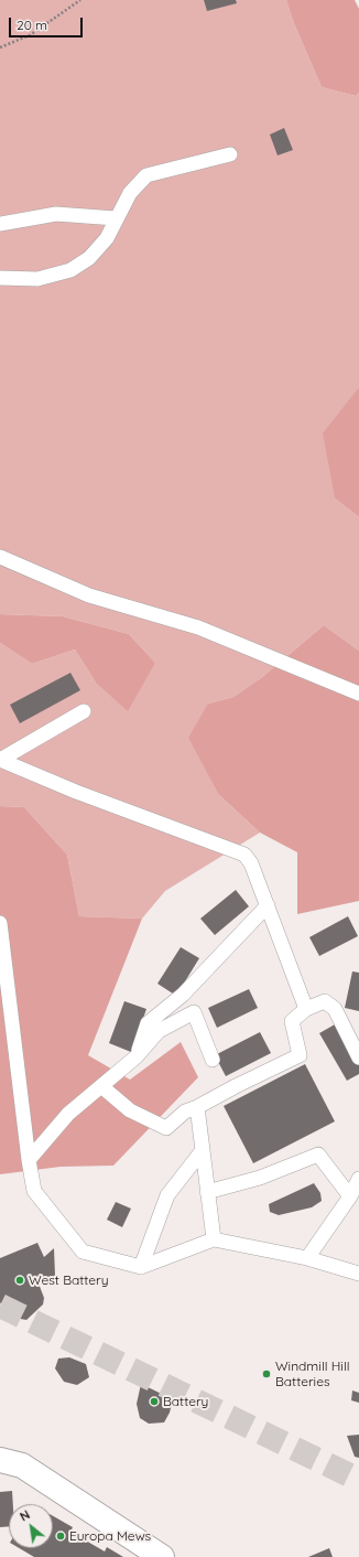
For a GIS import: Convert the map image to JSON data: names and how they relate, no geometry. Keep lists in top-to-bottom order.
{
  "places": [
    "West Battery",
    "Windmill Hill Batteries",
    "Battery",
    "Europa Mews"
  ],
  "scale_bar": "20 m",
  "north": "top left"
}
